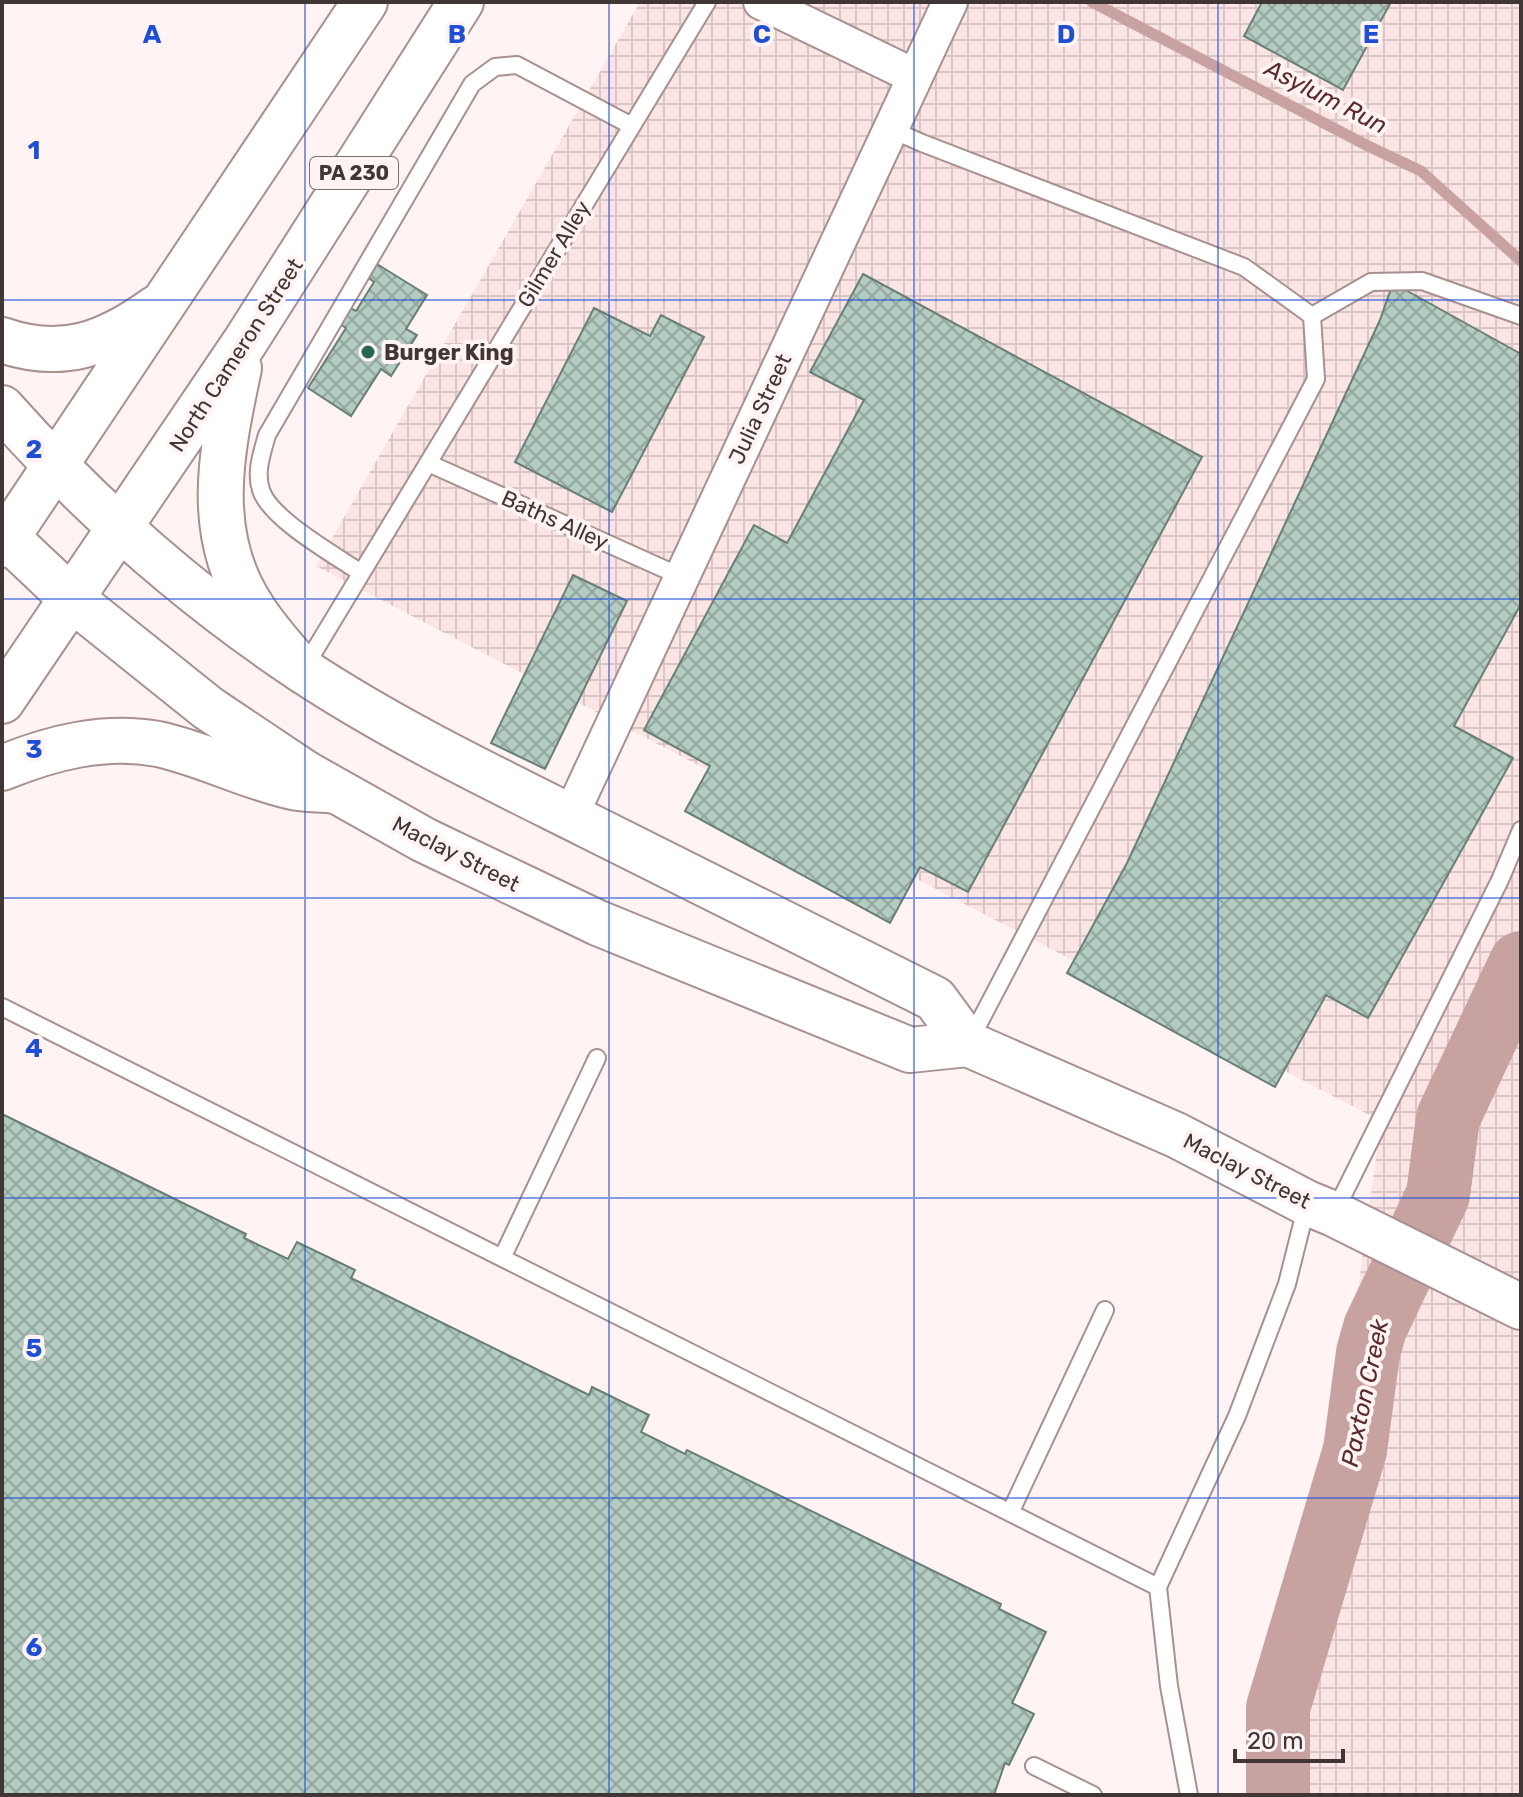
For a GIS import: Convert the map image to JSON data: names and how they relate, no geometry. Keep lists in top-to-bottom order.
{
  "streets": {
    "main road": ["PA 230", "North Cameron Street", "Maclay Street"],
    "street": ["Julia Street"],
    "lane": ["Gilmer Alley", "Baths Alley"]
  },
  "crossings": [
    ["Gilmer Alley", "Baths Alley"],
    ["North Cameron Street", "Maclay Street"],
    ["Julia Street", "Baths Alley"]
  ],
  "water": ["Asylum Run", "Paxton Creek"],
  "places": ["Burger King"],
  "scale_bar": "20 m",
  "grid": {
    "columns": [
      "A",
      "B",
      "C",
      "D",
      "E"
    ],
    "rows": [
      "1",
      "2",
      "3",
      "4",
      "5",
      "6"
    ]
  }
}
